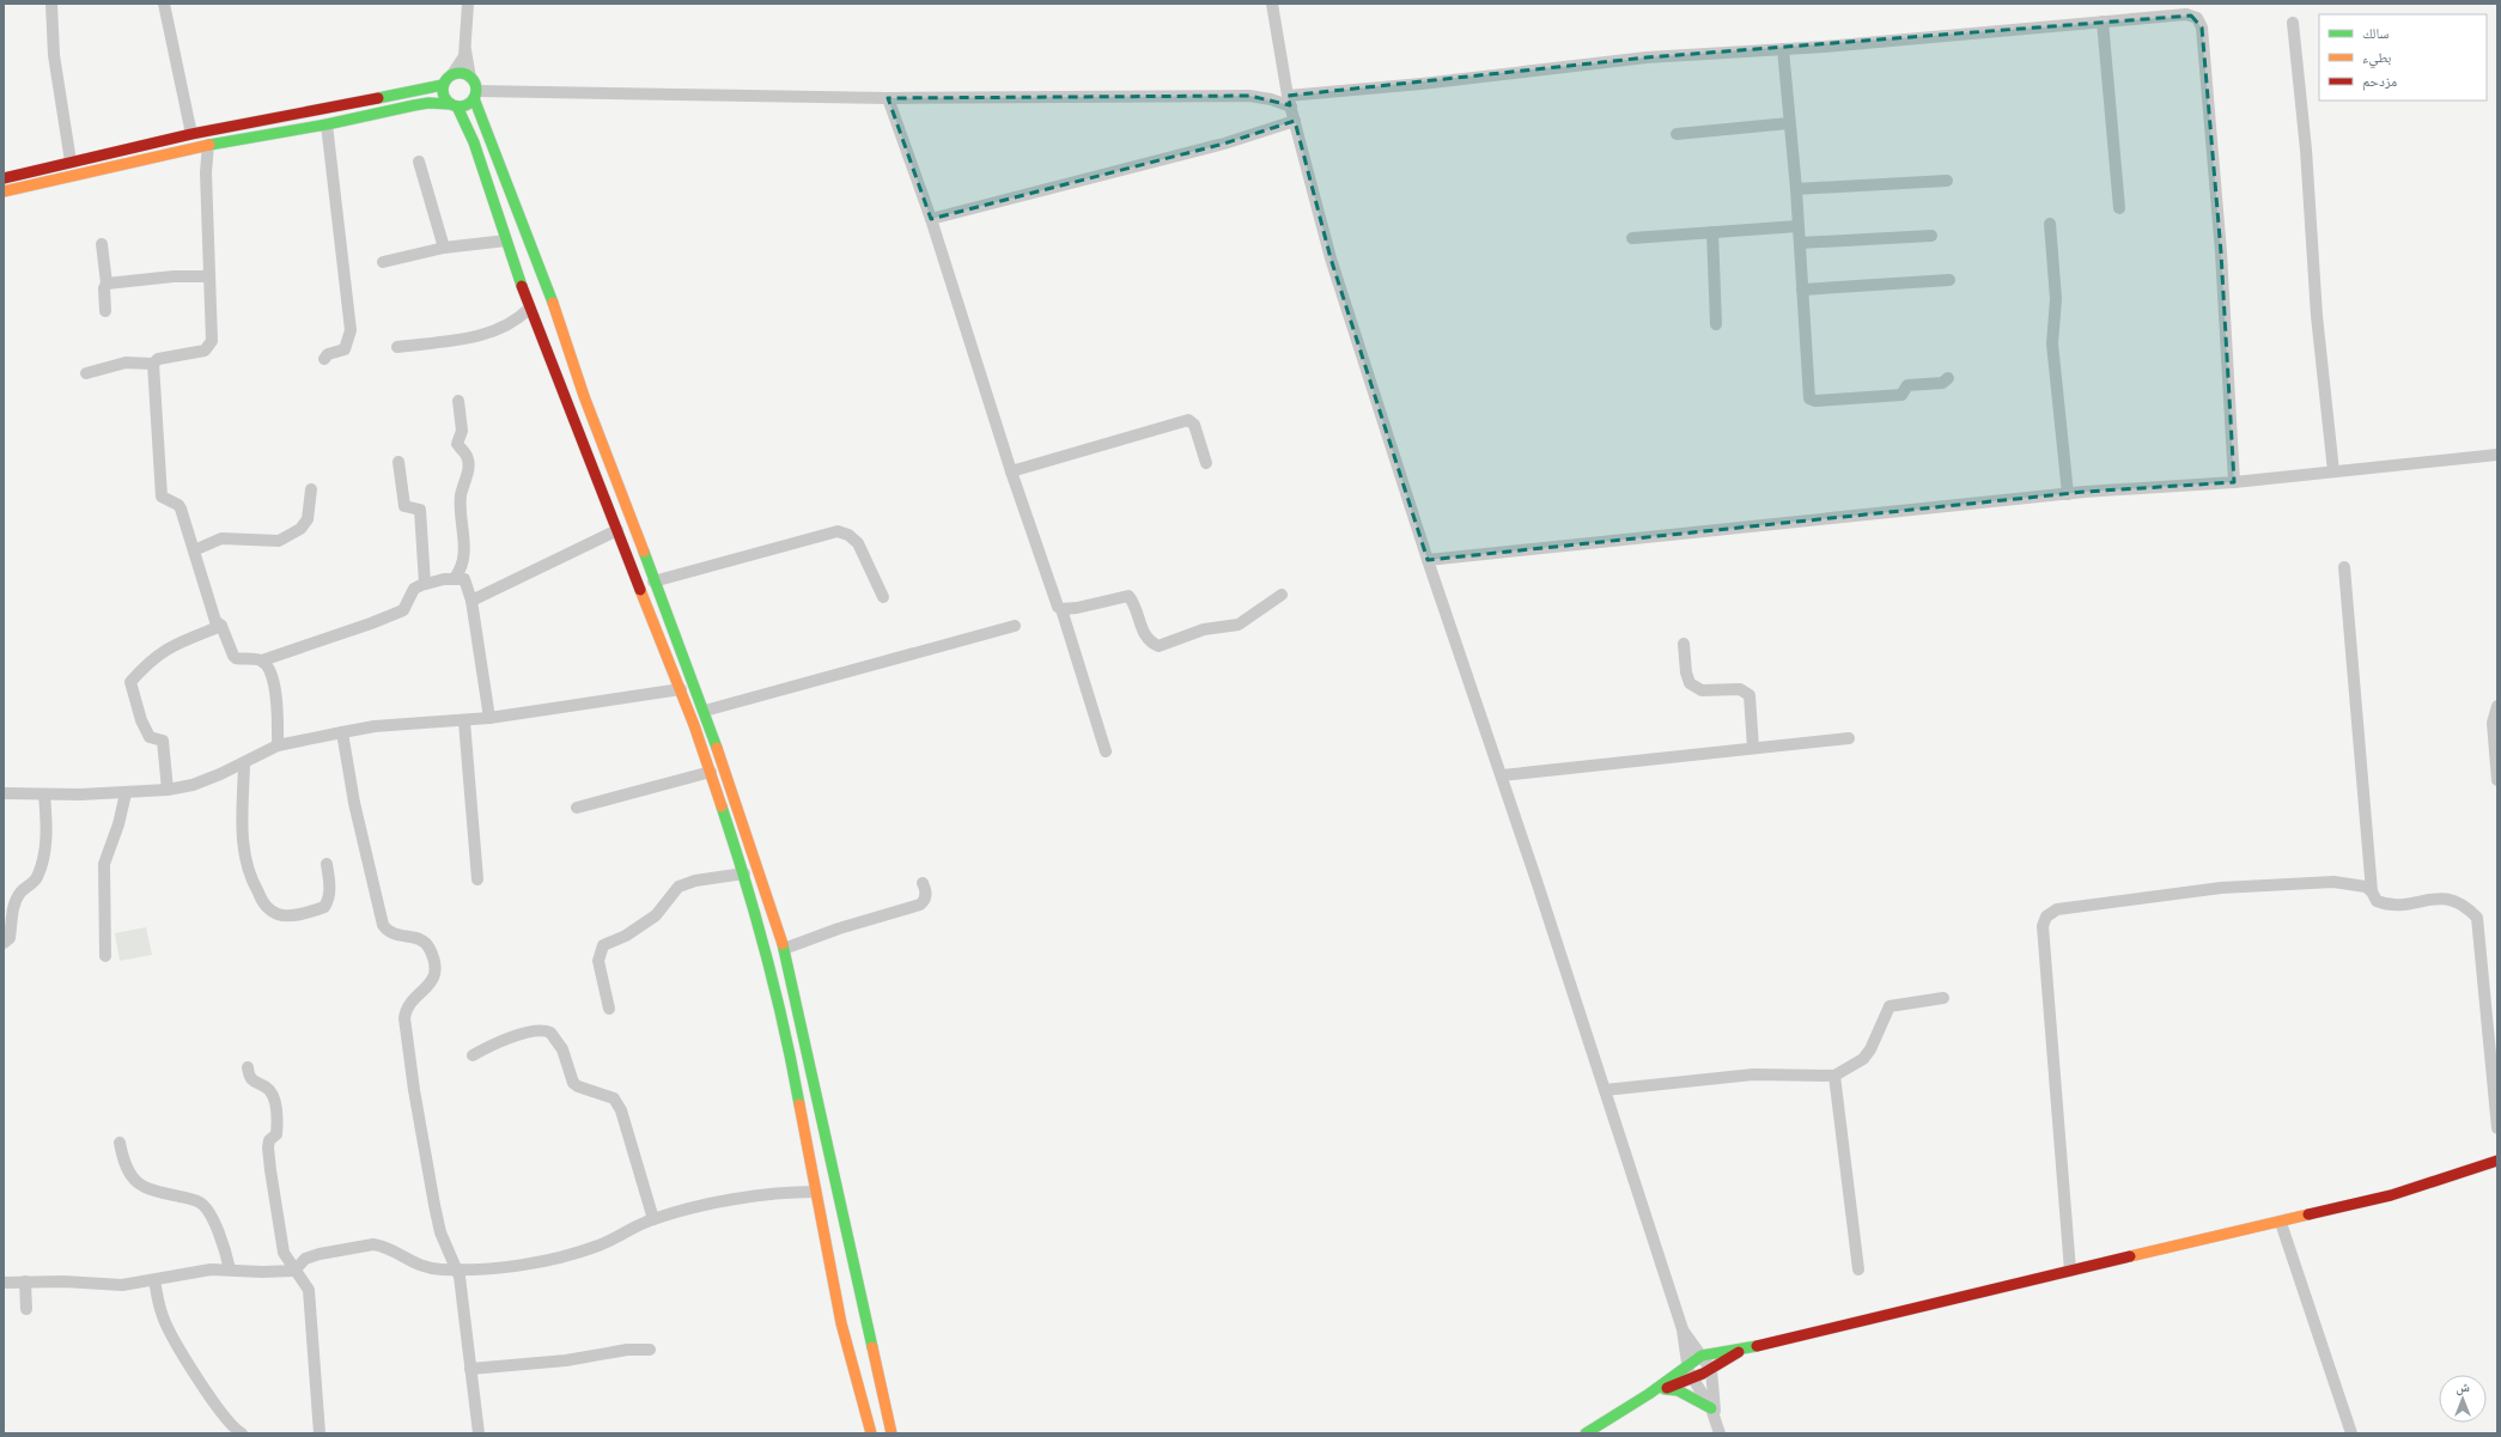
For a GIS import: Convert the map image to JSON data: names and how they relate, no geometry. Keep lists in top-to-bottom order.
{
  "legend": ["سالك", "بطيء", "مزدحم"],
  "north": "top"
}
